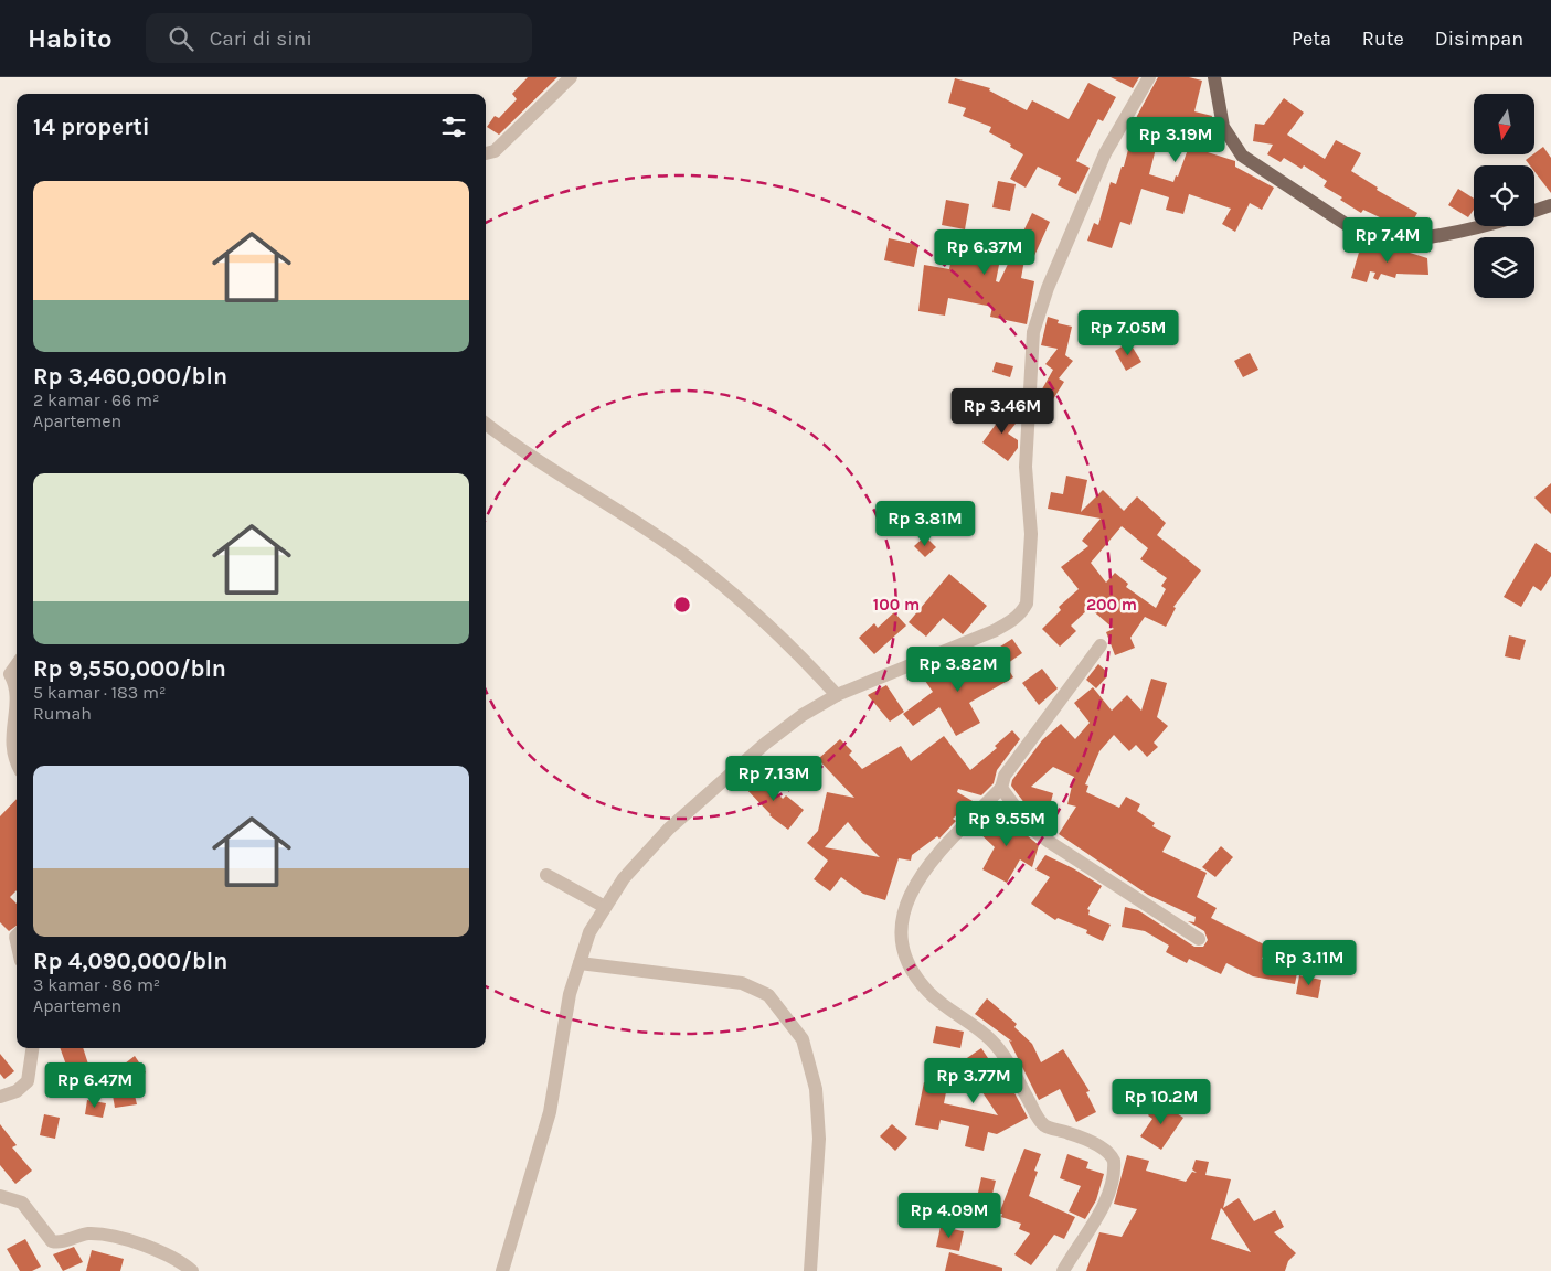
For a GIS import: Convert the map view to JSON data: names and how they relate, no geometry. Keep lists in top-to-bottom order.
{
  "north": "bottom",
  "page": {
    "header": "Habito",
    "search": "Cari di sini",
    "nav": ["Peta", "Rute", "Disimpan"],
    "heading": "14 properti",
    "price": [
      "Rp 3.19M",
      "Rp 7.4M",
      "Rp 6.37M",
      "Rp 7.05M",
      "Rp 3.46M",
      "Rp 3.81M",
      "Rp 3.82M",
      "Rp 7.13M",
      "Rp 9.55M",
      "Rp 3.11M",
      "Rp 3.77M",
      "Rp 6.47M",
      "Rp 10.2M",
      "Rp 4.09M"
    ],
    "list": [
      {
        "name": "Rp 3,460,000/bln",
        "note": "2 kamar · 66 m² · Apartemen"
      },
      {
        "name": "Rp 9,550,000/bln",
        "note": "5 kamar · 183 m² · Rumah"
      },
      {
        "name": "Rp 4,090,000/bln",
        "note": "3 kamar · 86 m² · Apartemen"
      }
    ]
  },
  "rings": ["100 m", "200 m"]
}
